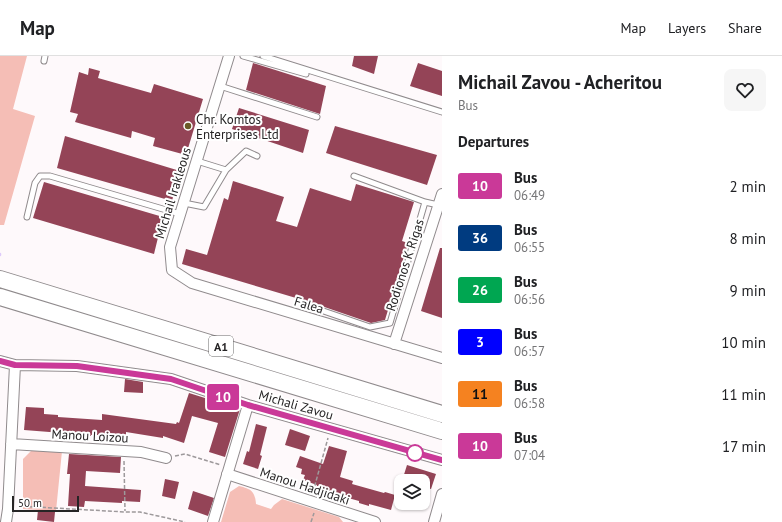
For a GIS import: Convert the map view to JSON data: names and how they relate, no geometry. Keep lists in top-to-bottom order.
{
  "streets": {
    "highway": ["A1"],
    "street": [
      "Michail Irakleous",
      "Rodionos K Rigas",
      "Falea",
      "Michali Zavou",
      "Manou Loizou",
      "Manou Hadjidaki"
    ]
  },
  "crossings": [
    ["Michail Irakleous", "Falea"],
    ["Rodionos K Rigas", "Falea"]
  ],
  "places": ["Chr. Komtos Enterprises Ltd"],
  "lines": ["bus line 10"],
  "scale_bar": "50 m",
  "page": {
    "header": "Map",
    "nav": ["Map", "Layers", "Share"],
    "on_map": "10",
    "heading": [
      ["Michail Zavou - Acheritou", "Bus"],
      "Departures"
    ],
    "list": [
      {
        "mark": "10",
        "name": "Bus",
        "note": "06:49",
        "value": "2 min"
      },
      {
        "mark": "36",
        "name": "Bus",
        "note": "06:55",
        "value": "8 min"
      },
      {
        "mark": "26",
        "name": "Bus",
        "note": "06:56",
        "value": "9 min"
      },
      {
        "mark": "3",
        "name": "Bus",
        "note": "06:57",
        "value": "10 min"
      },
      {
        "mark": "11",
        "name": "Bus",
        "note": "06:58",
        "value": "11 min"
      },
      {
        "mark": "10",
        "name": "Bus",
        "note": "07:04",
        "value": "17 min"
      }
    ],
    "scale": "50 m"
  }
}
